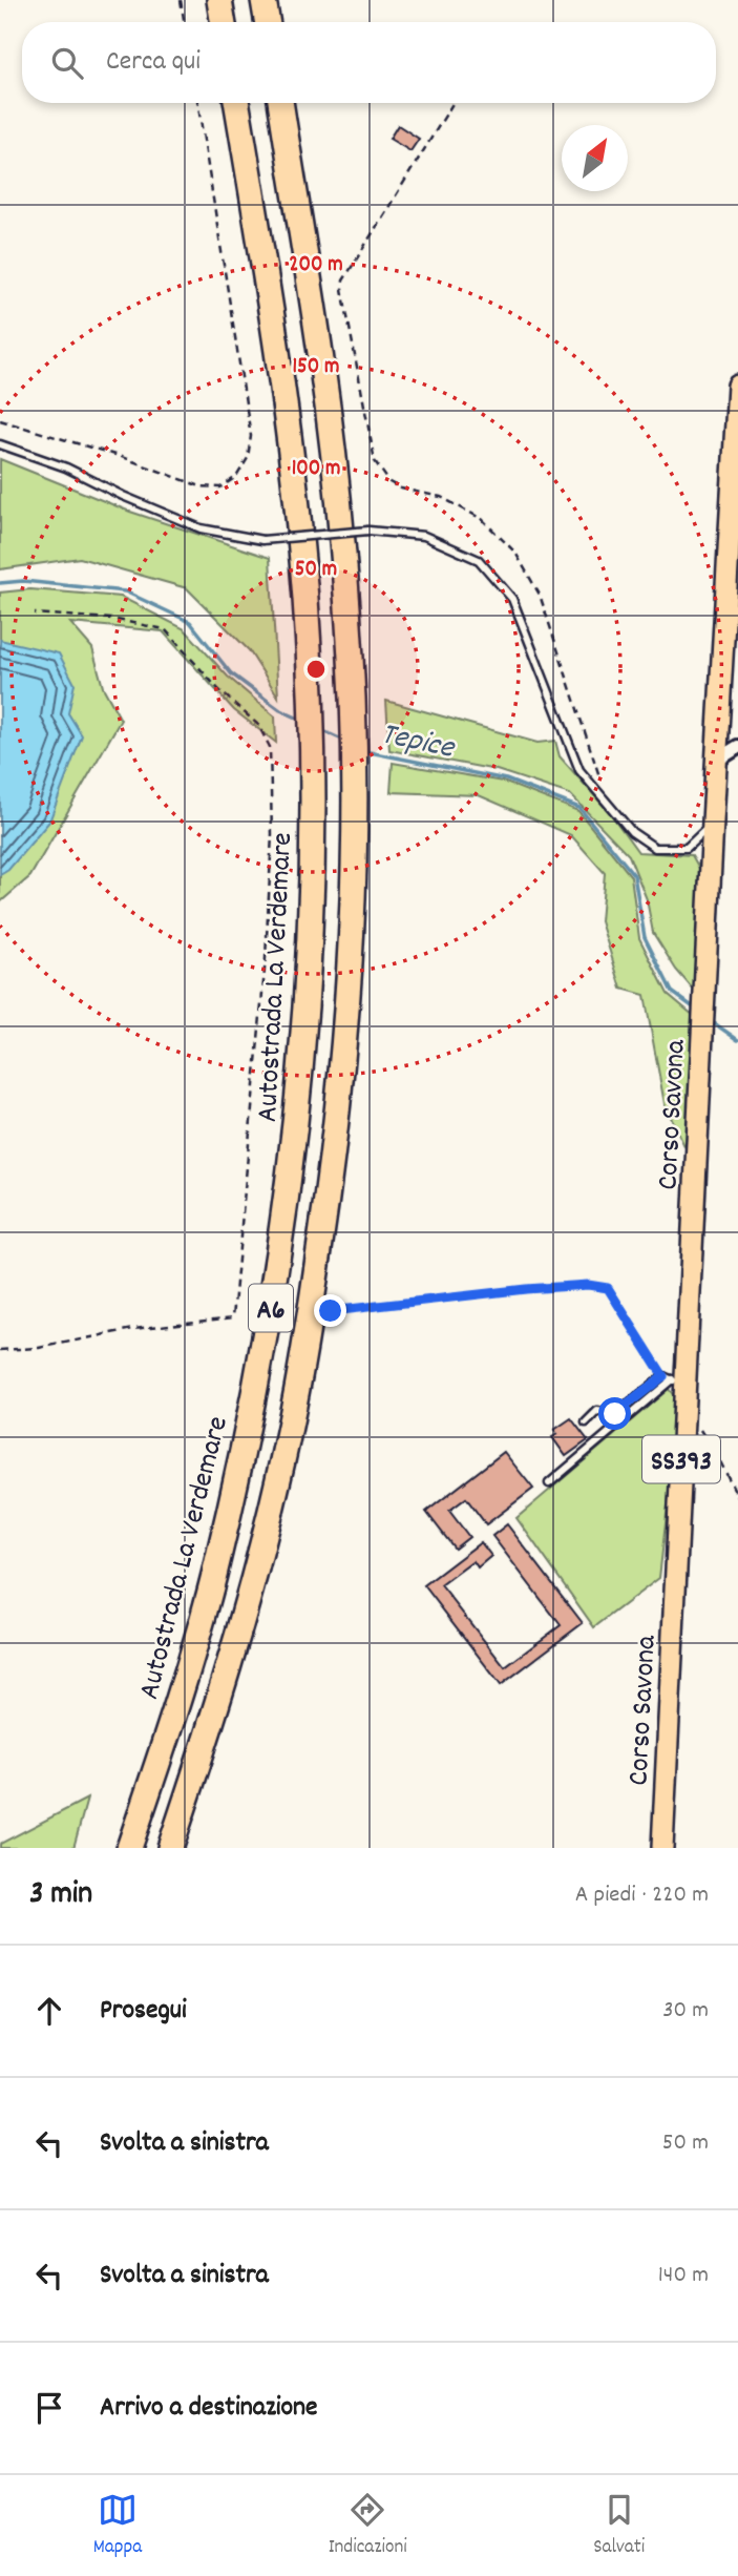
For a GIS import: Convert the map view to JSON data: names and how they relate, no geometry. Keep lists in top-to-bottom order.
{
  "streets": {
    "highway": ["Autostrada La Verdemare", "A6"],
    "main road": ["Corso Savona", "SS393"]
  },
  "water": ["Tepice"],
  "north": "top right",
  "page": {
    "search": "Cerca qui",
    "heading": ["3 min", "A piedi · 220 m"],
    "list": [
      ["Prosegui", "30 m"],
      ["Svolta a sinistra", "50 m"],
      ["Svolta a sinistra", "140 m"],
      "Arrivo a destinazione"
    ],
    "nav": ["Mappa", "Indicazioni", "Salvati"]
  },
  "rings": [
    "200 m",
    "150 m",
    "100 m",
    "50 m"
  ]
}
